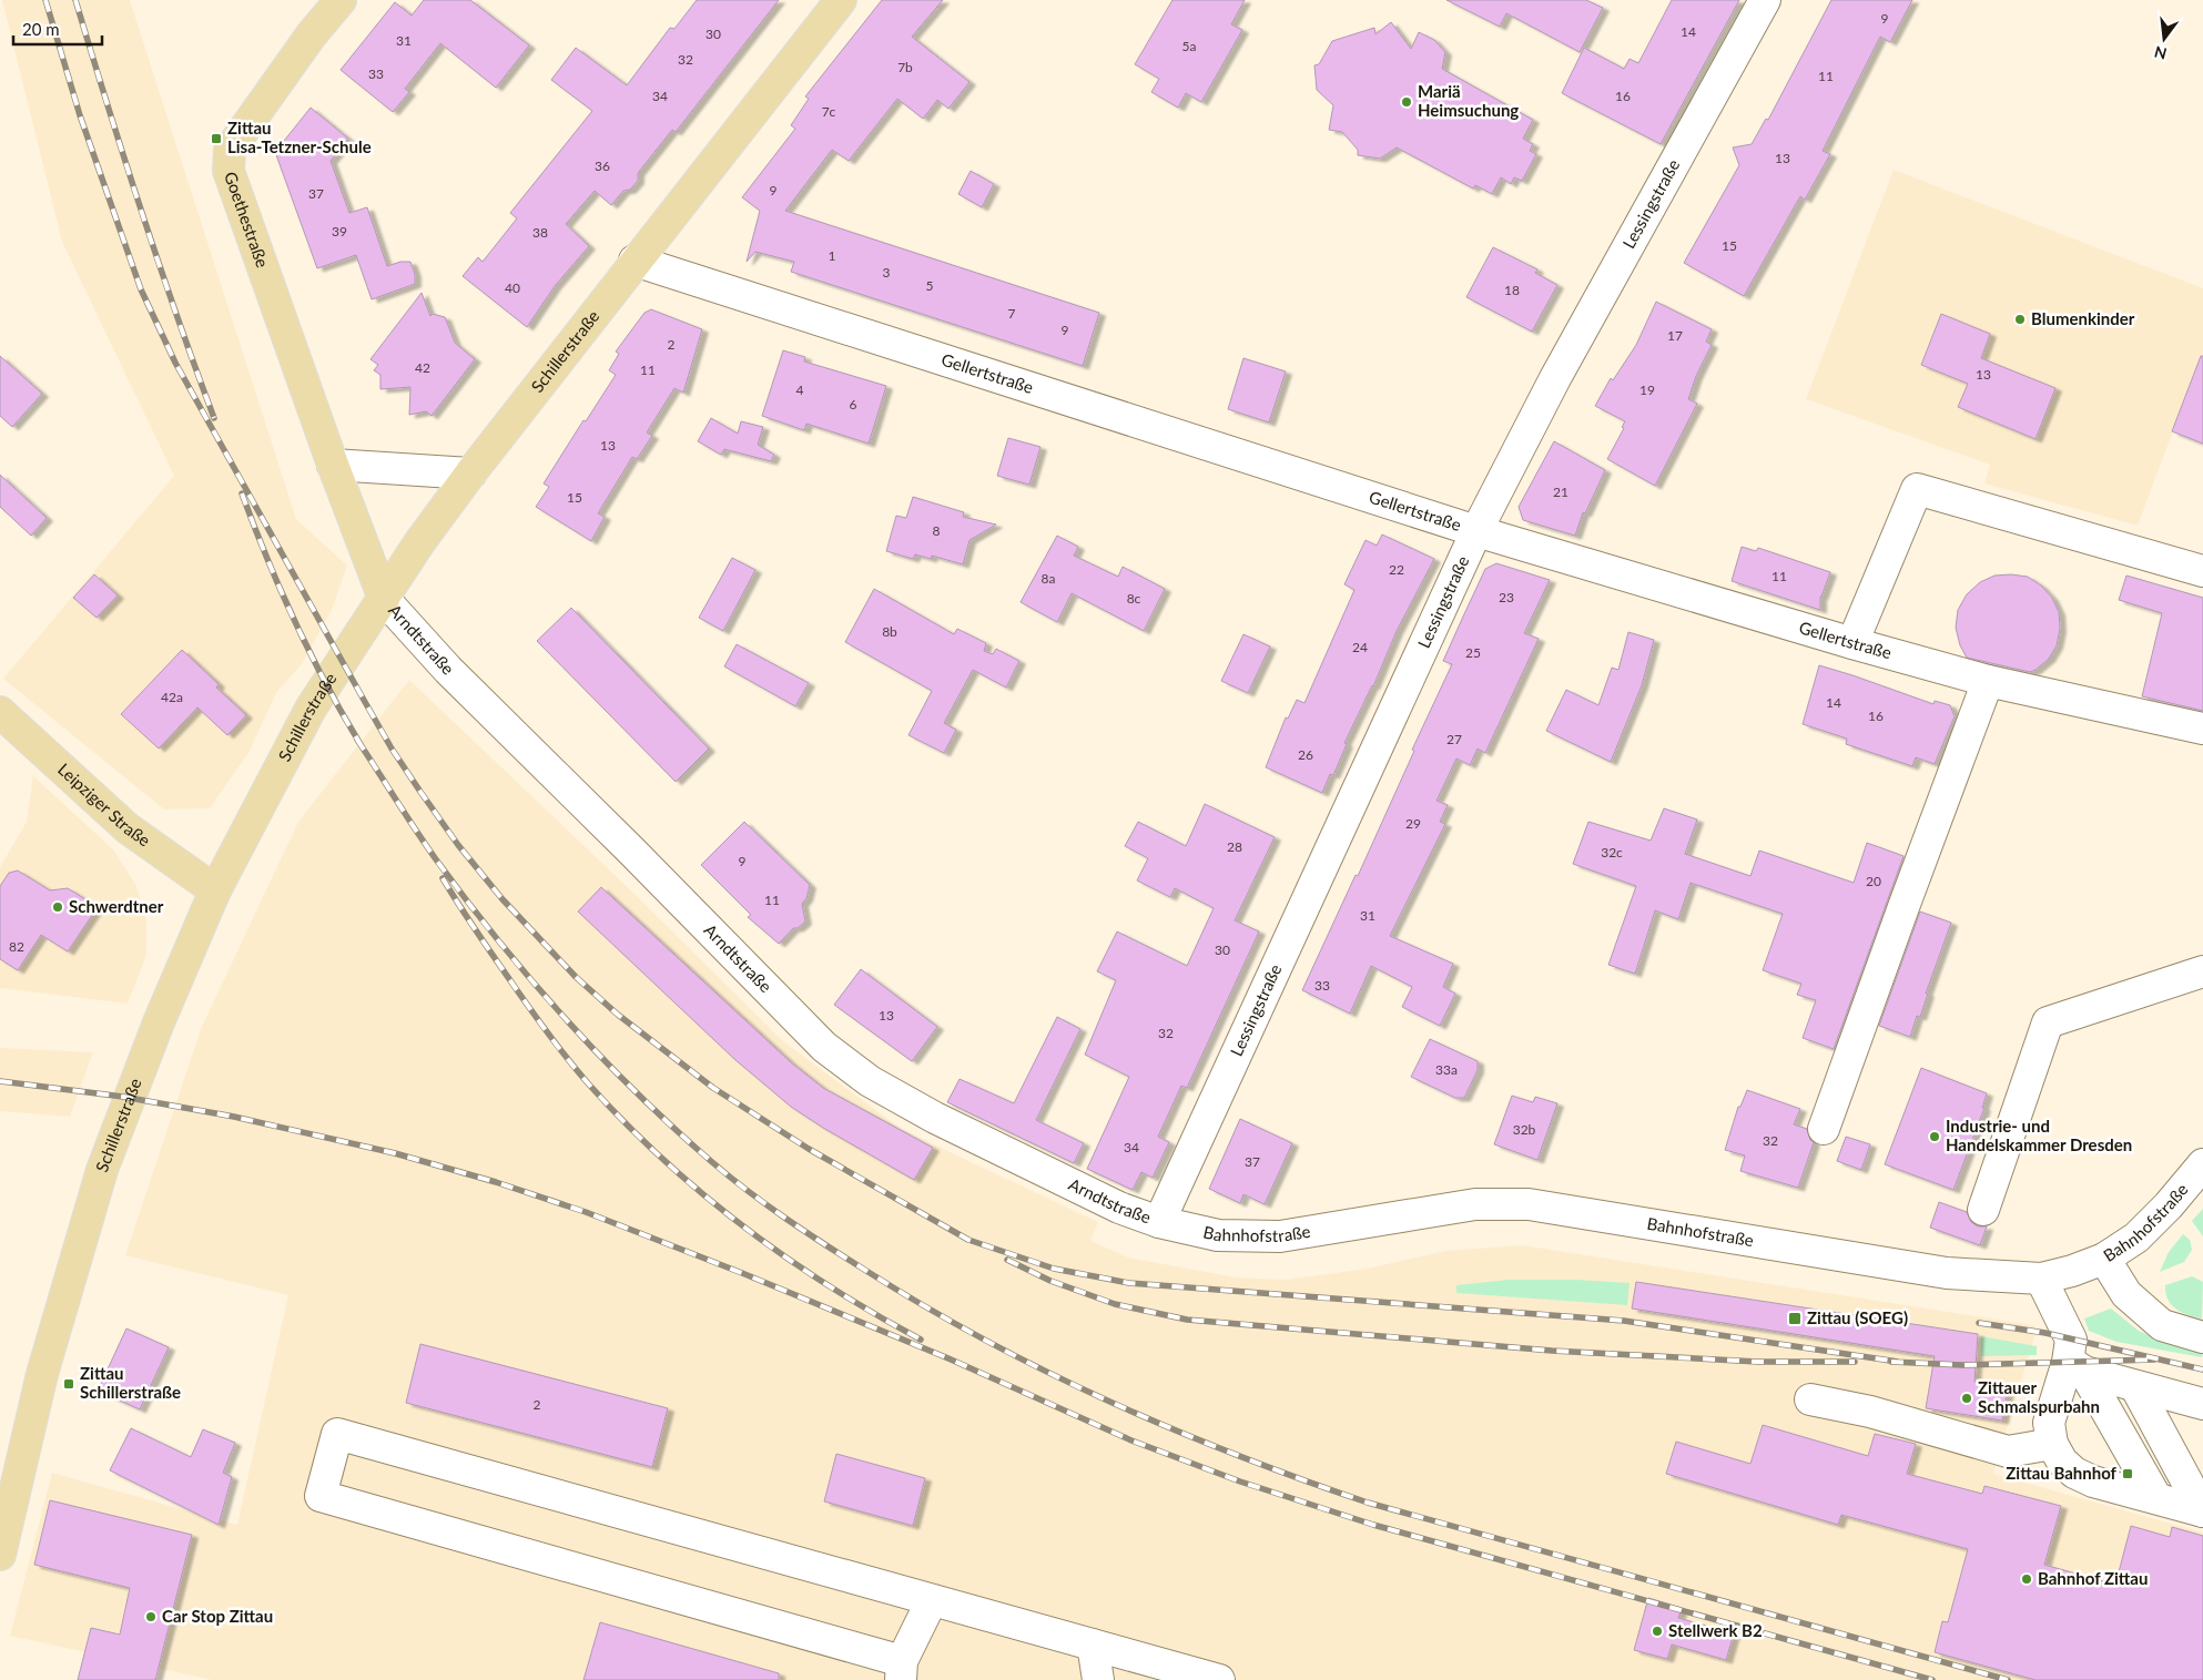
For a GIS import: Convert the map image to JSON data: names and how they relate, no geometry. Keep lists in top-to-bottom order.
{
  "streets": {
    "main road": ["Goethestraße", "Schillerstraße", "Leipziger Straße"],
    "street": [
      "Lessingstraße",
      "Gellertstraße",
      "Arndtstraße",
      "Bahnhofstraße"
    ]
  },
  "crossings": [
    ["Lessingstraße", "Gellertstraße"],
    ["Lessingstraße", "Arndtstraße"],
    ["Lessingstraße", "Bahnhofstraße"],
    ["Goethestraße", "Schillerstraße"],
    ["Goethestraße", "Arndtstraße"],
    ["Schillerstraße", "Gellertstraße"],
    ["Schillerstraße", "Arndtstraße"],
    ["Schillerstraße", "Leipziger Straße"],
    ["Arndtstraße", "Bahnhofstraße"]
  ],
  "places": {
    "other": [
      "Mariä Heimsuchung",
      "Blumenkinder",
      "Schwerdtner",
      "Industrie- und Handelskammer Dresden",
      "Zittauer Schmalspurbahn",
      "Bahnhof Zittau",
      "Car Stop Zittau",
      "Stellwerk B2"
    ],
    "transit": [
      "Zittau Lisa-Tetzner-Schule",
      "Zittau (SOEG)",
      "Zittau Schillerstraße",
      "Zittau Bahnhof"
    ]
  },
  "house_numbers": [
    "9",
    "14",
    "30",
    "31",
    "5a",
    "32",
    "7b",
    "33",
    "11",
    "34",
    "16",
    "7c",
    "13",
    "36",
    "9",
    "37",
    "39",
    "38",
    "15",
    "1",
    "3",
    "5",
    "40",
    "18",
    "7",
    "9",
    "17",
    "2",
    "42",
    "11",
    "13",
    "4",
    "19",
    "6",
    "13",
    "21",
    "15",
    "8",
    "22",
    "11",
    "8a",
    "23",
    "8c",
    "8b",
    "24",
    "25",
    "42a",
    "14",
    "16",
    "27",
    "26",
    "29",
    "28",
    "32c",
    "9",
    "20",
    "11",
    "31",
    "82",
    "30",
    "33",
    "13",
    "32",
    "33a",
    "32b",
    "32",
    "34",
    "37",
    "2"
  ],
  "scale_bar": "20 m",
  "north": "bottom"
}
